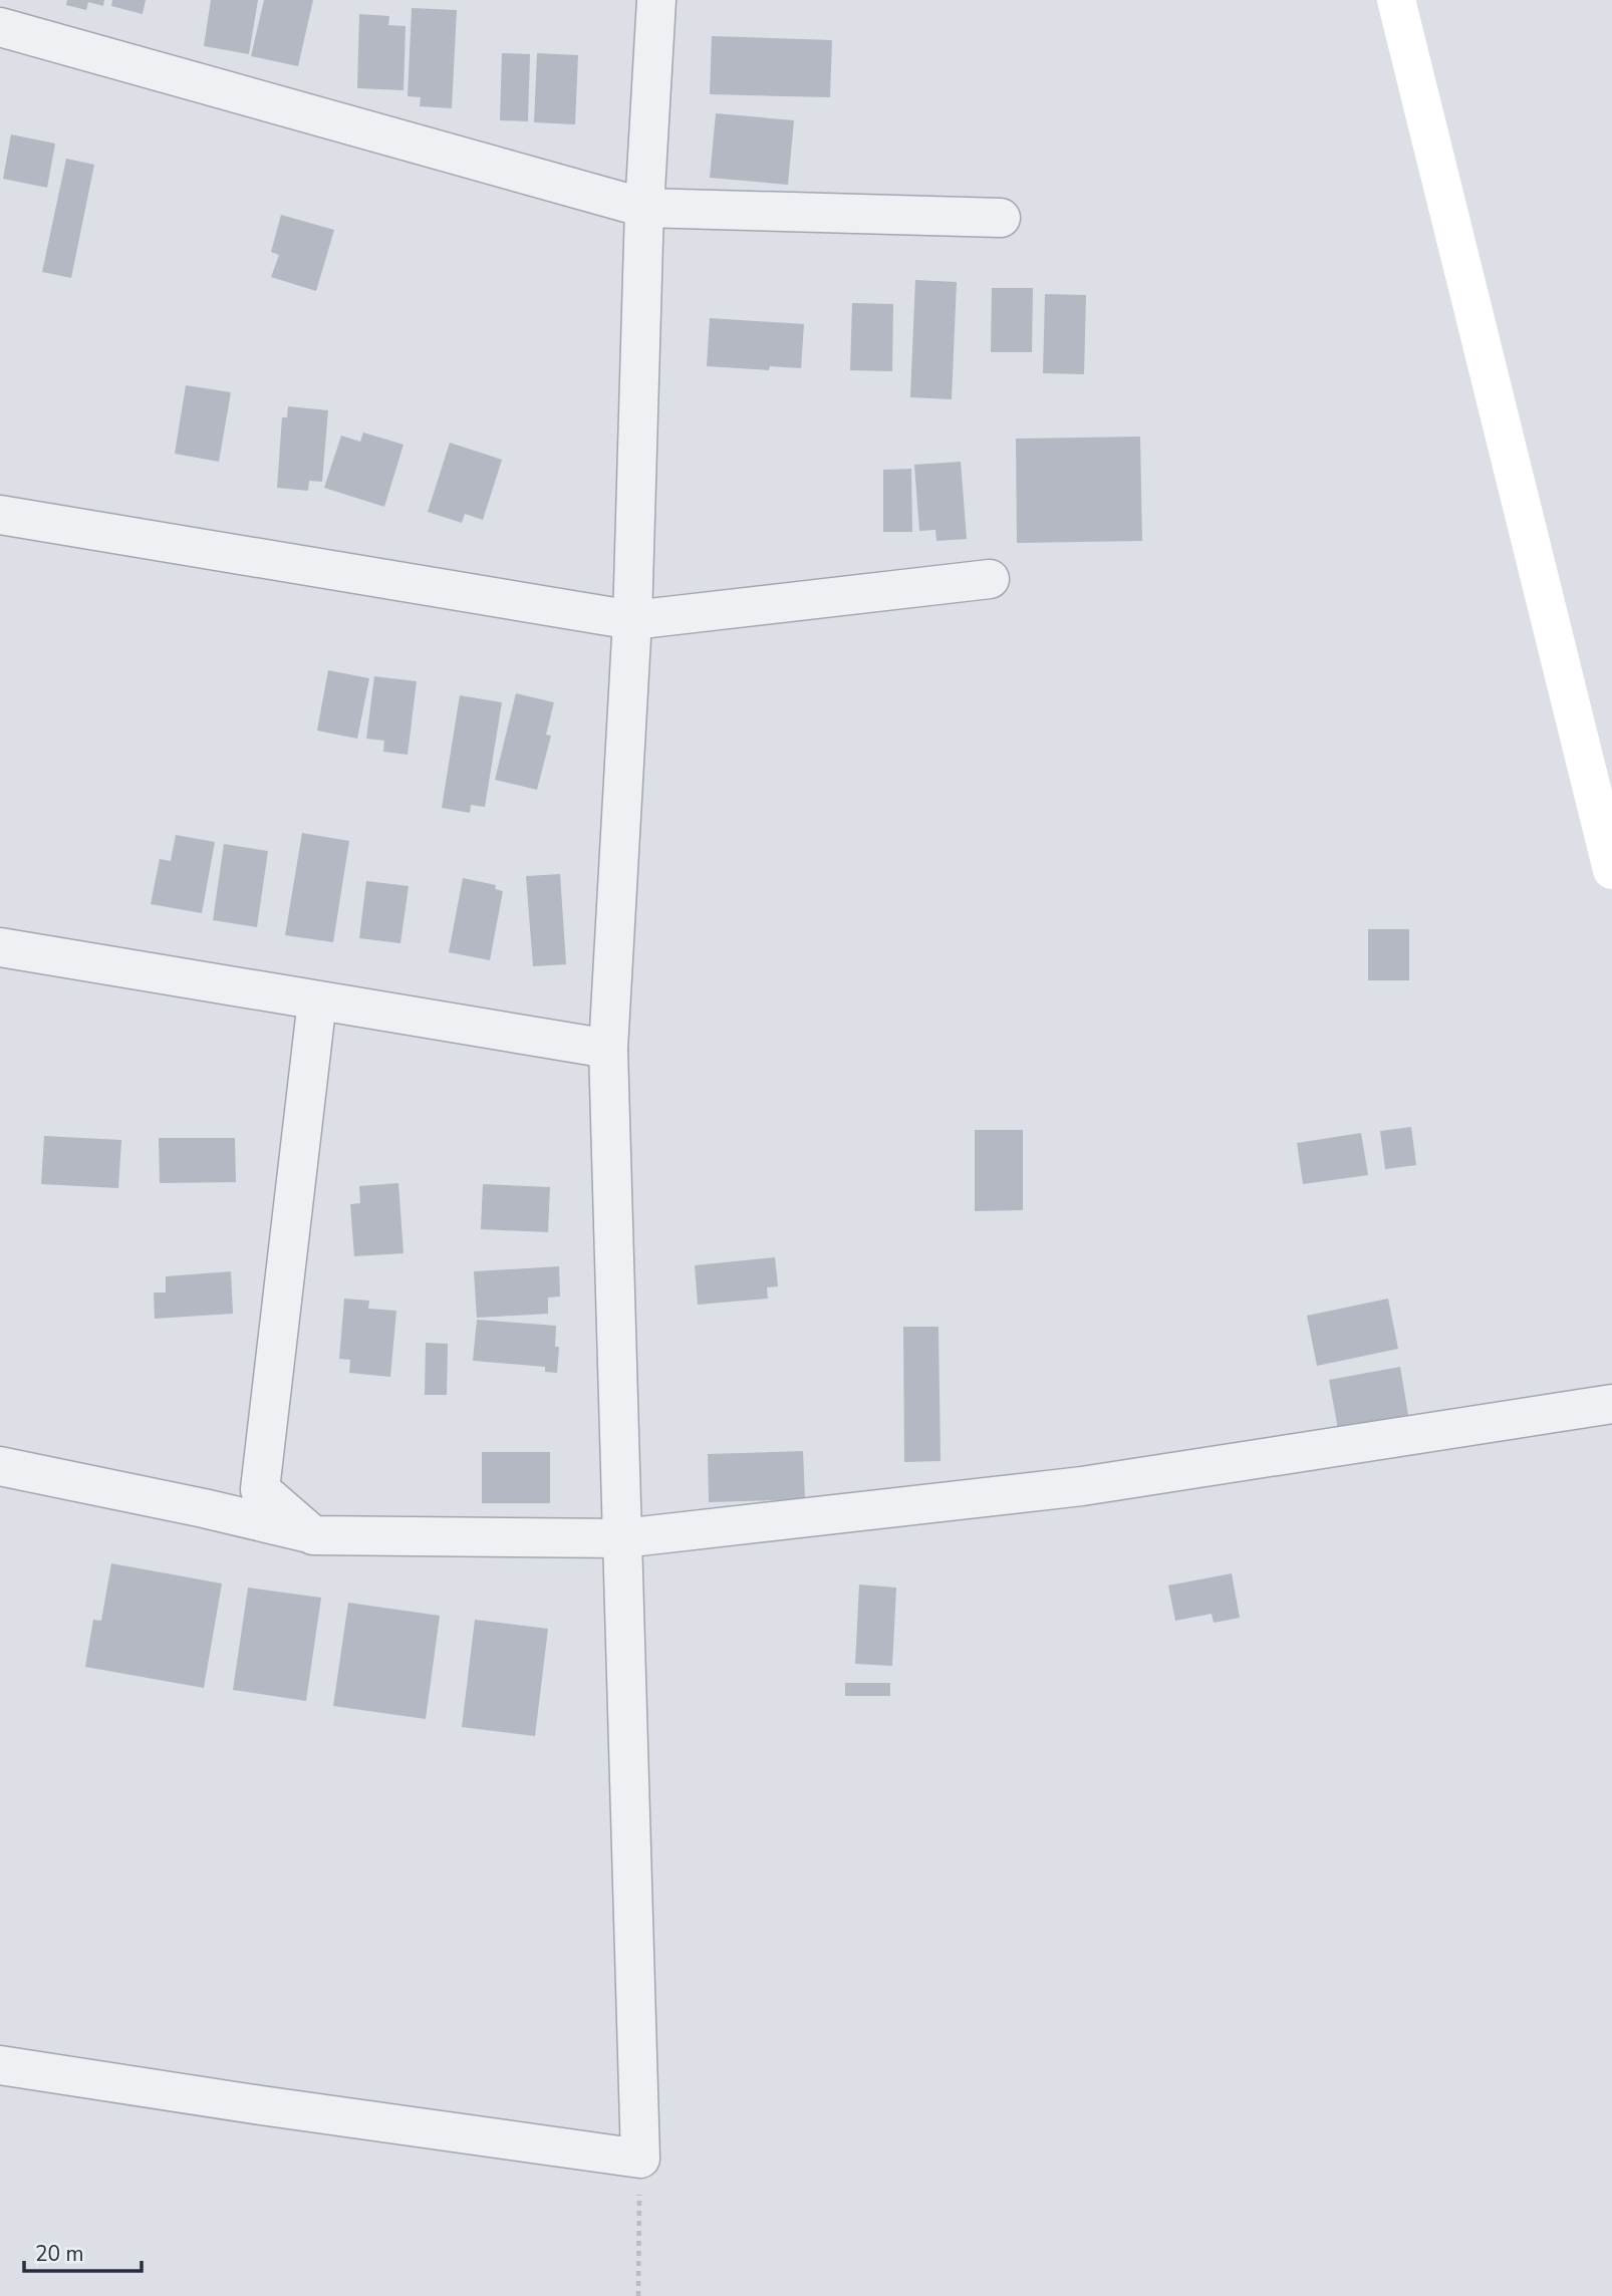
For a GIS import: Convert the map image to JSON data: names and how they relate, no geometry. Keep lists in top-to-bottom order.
{
  "scale_bar": "20 m"
}
